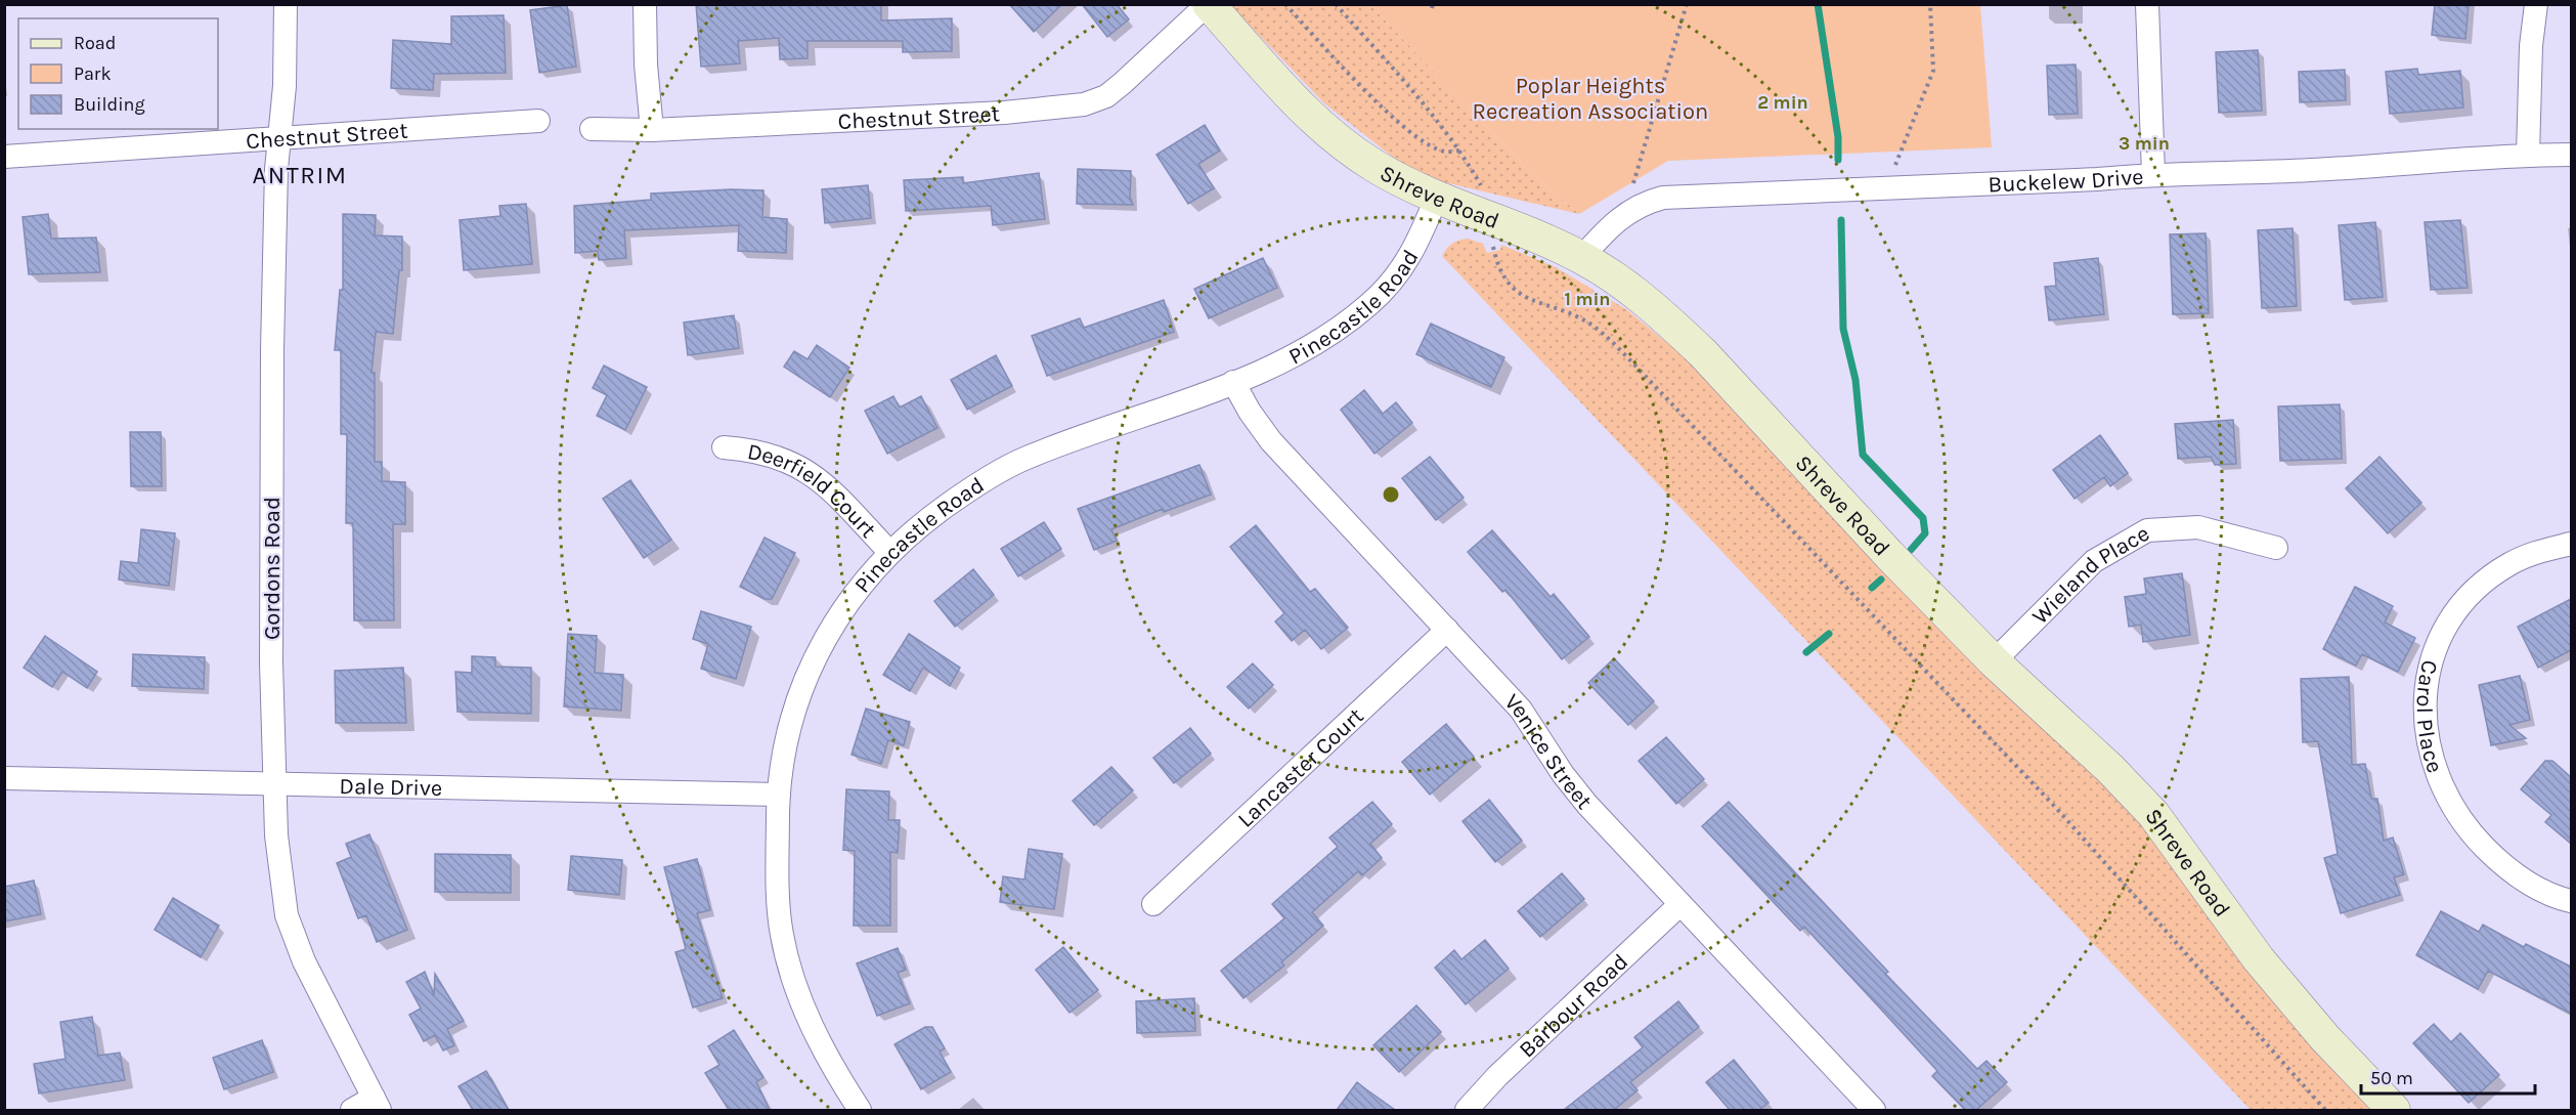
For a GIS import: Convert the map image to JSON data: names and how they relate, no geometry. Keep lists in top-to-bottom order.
{
  "streets": {
    "main road": ["Shreve Road"],
    "street": [
      "Chestnut Street",
      "Buckelew Drive",
      "Pinecastle Road",
      "Deerfield Court",
      "Gordons Road",
      "Wieland Place",
      "Carol Place",
      "Venice Street",
      "Lancaster Court",
      "Dale Drive",
      "Barbour Road"
    ]
  },
  "crossings": [
    ["Chestnut Street", "Shreve Road"],
    ["Chestnut Street", "Gordons Road"],
    ["Buckelew Drive", "Shreve Road"],
    ["Shreve Road", "Pinecastle Road"],
    ["Shreve Road", "Wieland Place"],
    ["Pinecastle Road", "Deerfield Court"],
    ["Pinecastle Road", "Venice Street"],
    ["Pinecastle Road", "Dale Drive"],
    ["Gordons Road", "Dale Drive"],
    ["Venice Street", "Lancaster Court"],
    ["Venice Street", "Barbour Road"]
  ],
  "districts": ["ANTRIM"],
  "parks": ["Poplar Heights Recreation Association"],
  "legend": ["Road", "Park", "Building"],
  "scale_bar": "50 m",
  "rings": ["2 min", "3 min", "1 min"]
}
